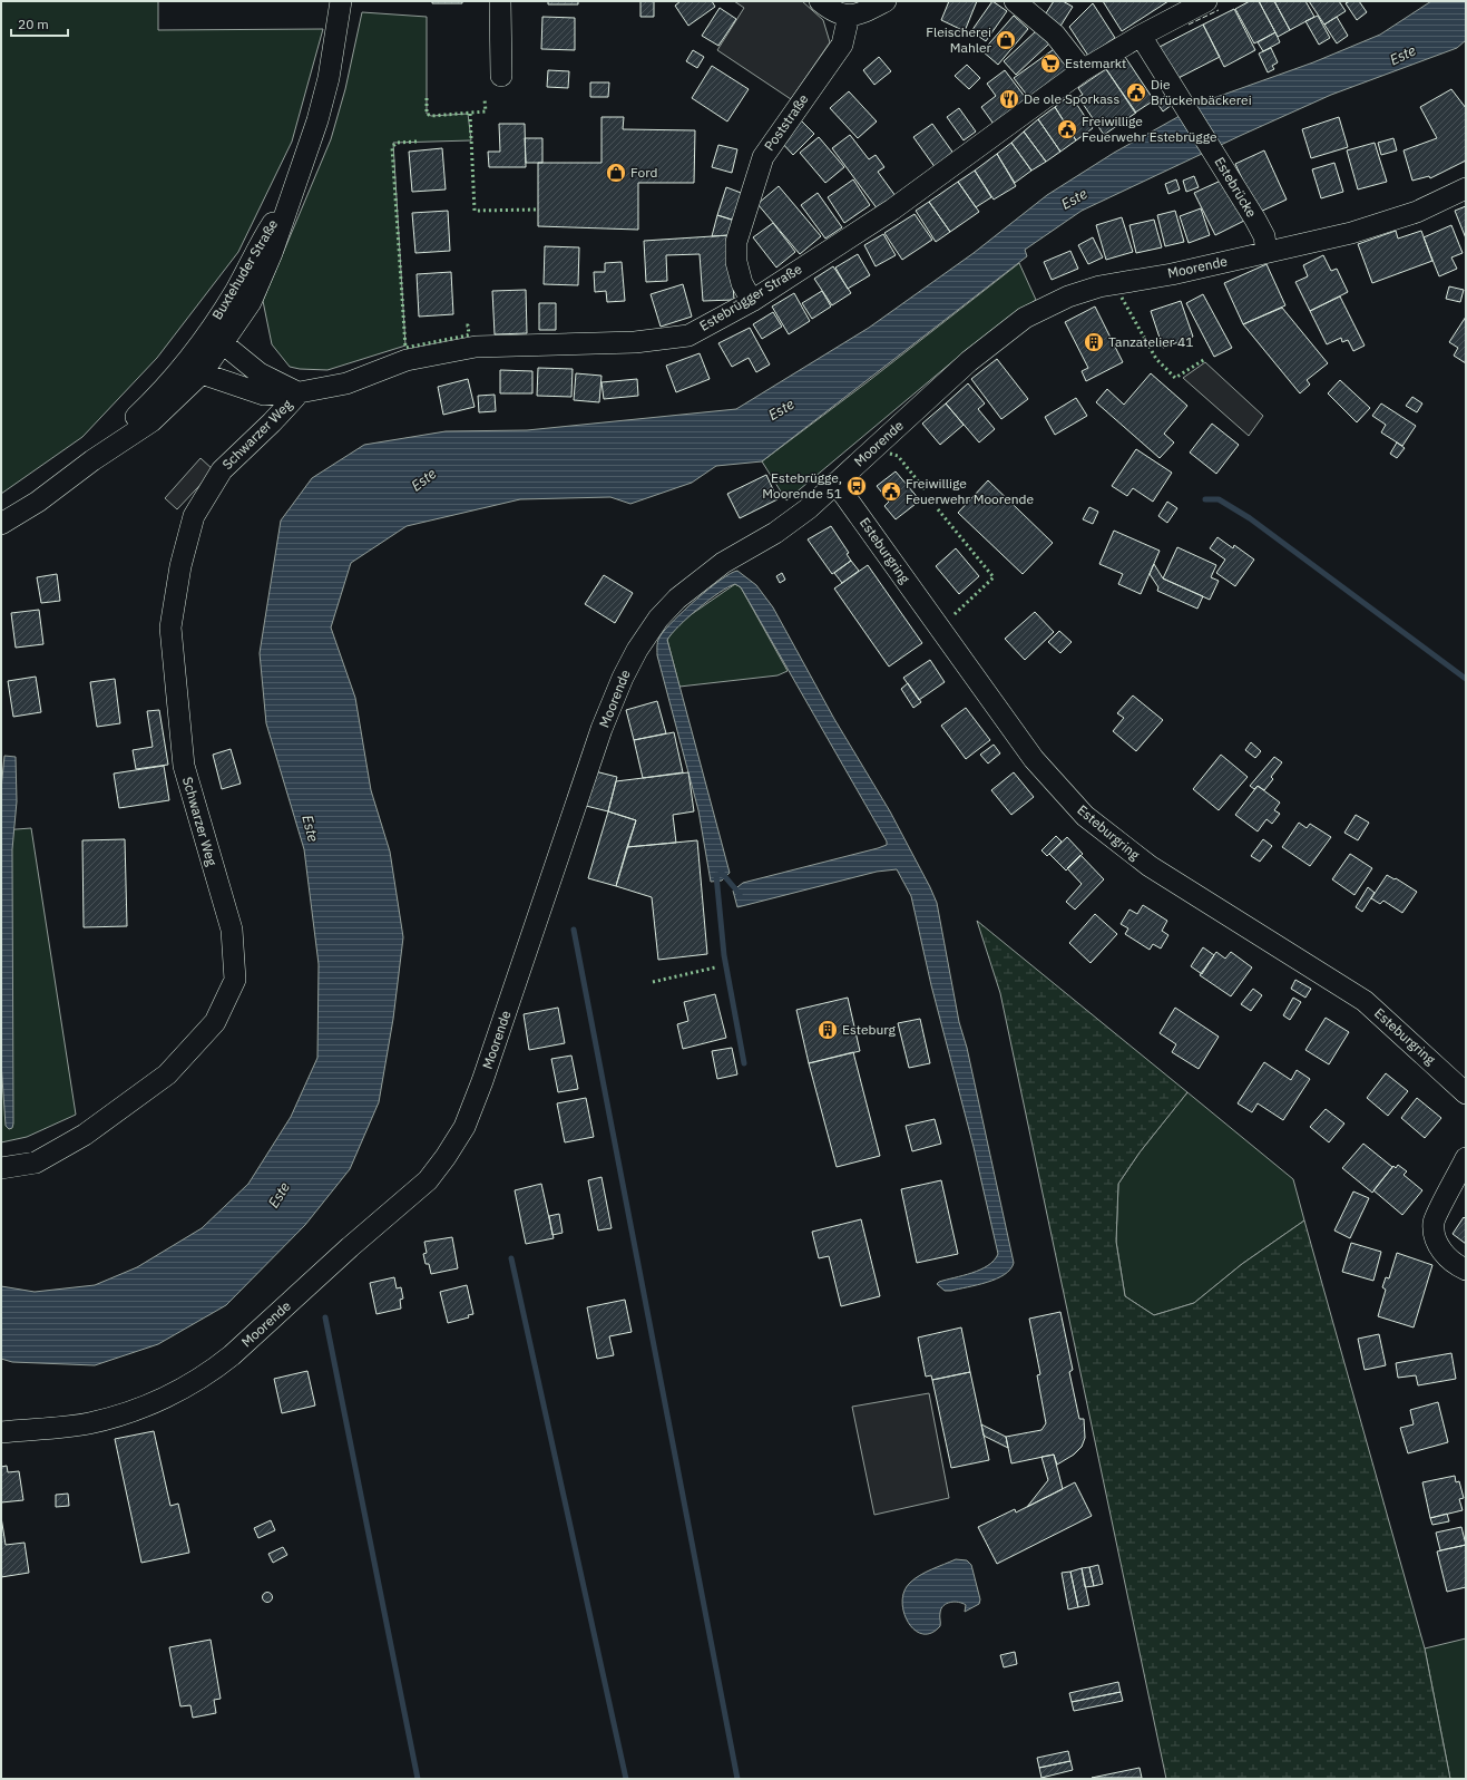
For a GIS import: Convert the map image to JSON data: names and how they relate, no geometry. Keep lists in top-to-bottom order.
{
  "streets": {
    "street": [
      "Poststraße",
      "Estebrücke",
      "Moorende",
      "Buxtehuder Straße",
      "Estebrügger Straße",
      "Schwarzer Weg",
      "Esteburgring"
    ]
  },
  "crossings": [
    ["Poststraße", "Estebrügger Straße"],
    ["Estebrücke", "Moorende"],
    ["Estebrücke", "Estebrügger Straße"],
    ["Moorende", "Esteburgring"],
    ["Buxtehuder Straße", "Estebrügger Straße"],
    ["Estebrügger Straße", "Schwarzer Weg"]
  ],
  "water": ["Este"],
  "places": {
    "shop": ["Fleischerei Mahler", "Ford"],
    "supermarket": ["Estemarkt"],
    "public building": ["Die Brückenbäckerei", "Freiwillige Feuerwehr Estebrügge", "Freiwillige Feuerwehr Moorende"],
    "restaurant": ["De ole Sporkass"],
    "building": ["Tanzatelier 41", "Esteburg"],
    "bus stop": ["Estebrügge, Moorende 51"]
  },
  "scale_bar": "20 m"
}
